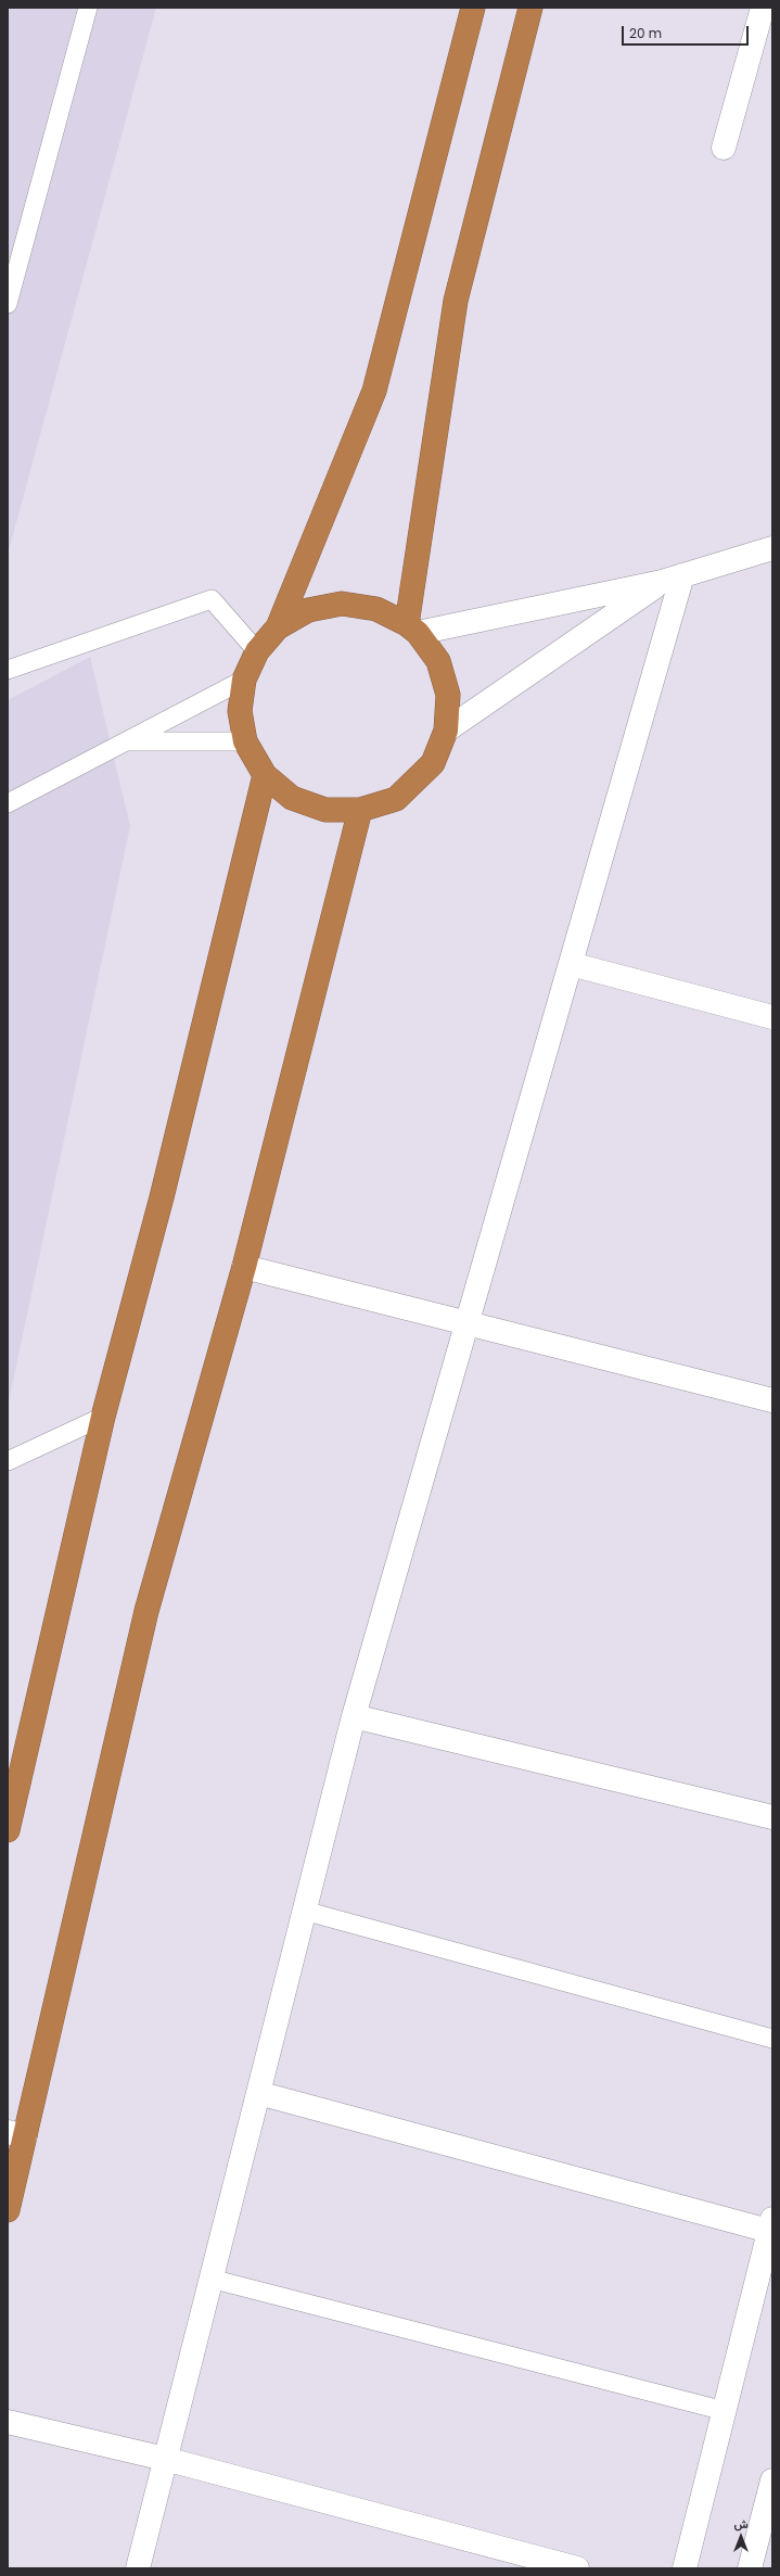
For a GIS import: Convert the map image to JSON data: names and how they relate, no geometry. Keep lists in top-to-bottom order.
{
  "scale_bar": "20 m",
  "north": "top"
}
